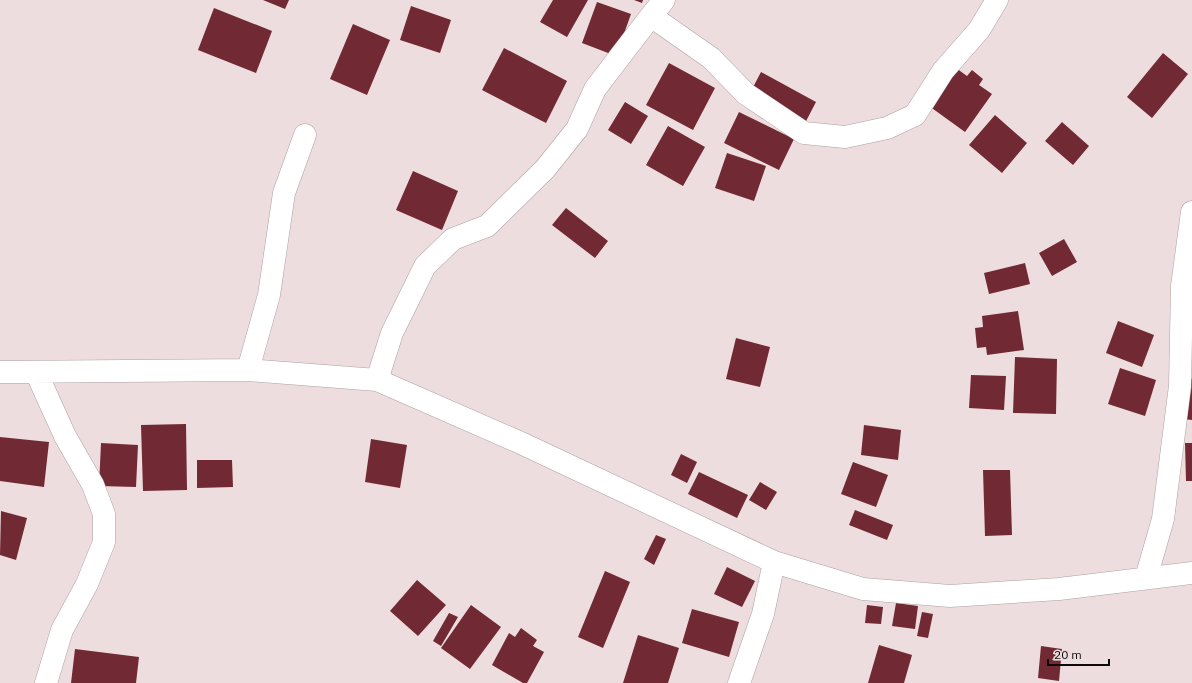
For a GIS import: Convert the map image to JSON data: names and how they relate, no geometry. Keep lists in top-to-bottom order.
{
  "scale_bar": "20 m"
}
